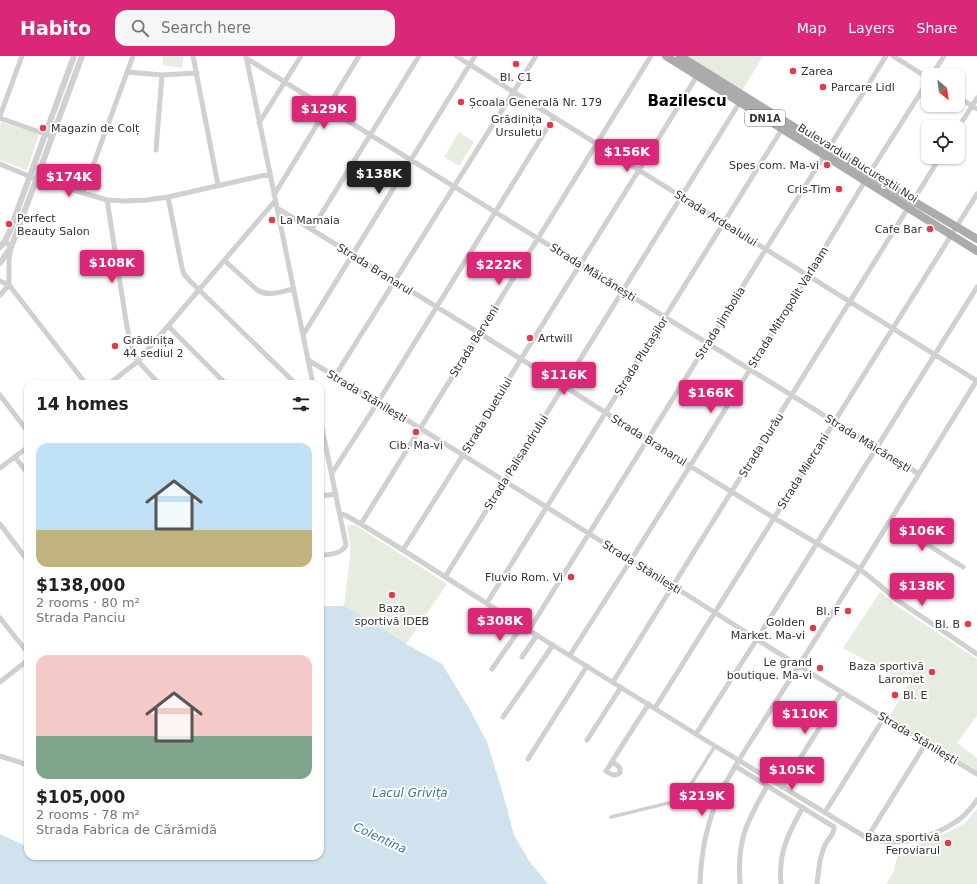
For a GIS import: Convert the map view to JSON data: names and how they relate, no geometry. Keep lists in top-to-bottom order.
{
  "streets": {
    "main road": ["DN1A", "Bulevardul Bucureștii Noi"],
    "street": [
      "Strada Ardealului",
      "Strada Branarul",
      "Strada Măicănești",
      "Strada Mitropolit Varlaam",
      "Strada Jimbolia",
      "Strada Berveni",
      "Strada Plutașilor",
      "Strada Stănilești",
      "Strada Duetului",
      "Strada Durău",
      "Strada Palisandrului",
      "Strada Miercani"
    ]
  },
  "crossings": [
    ["Bulevardul Bucureștii Noi", "Strada Mitropolit Varlaam"],
    ["Bulevardul Bucureștii Noi", "Strada Jimbolia"],
    ["Bulevardul Bucureștii Noi", "Strada Plutașilor"],
    ["Bulevardul Bucureștii Noi", "Strada Duetului"],
    ["Bulevardul Bucureștii Noi", "Strada Durău"],
    ["Bulevardul Bucureștii Noi", "Strada Palisandrului"],
    ["Bulevardul Bucureștii Noi", "Strada Miercani"],
    ["Strada Ardealului", "Strada Mitropolit Varlaam"],
    ["Strada Ardealului", "Strada Jimbolia"],
    ["Strada Ardealului", "Strada Berveni"],
    ["Strada Ardealului", "Strada Plutașilor"],
    ["Strada Ardealului", "Strada Duetului"],
    ["Strada Ardealului", "Strada Durău"],
    ["Strada Ardealului", "Strada Palisandrului"],
    ["Strada Ardealului", "Strada Miercani"],
    ["Strada Branarul", "Strada Mitropolit Varlaam"],
    ["Strada Branarul", "Strada Jimbolia"],
    ["Strada Branarul", "Strada Berveni"],
    ["Strada Branarul", "Strada Plutașilor"],
    ["Strada Branarul", "Strada Duetului"],
    ["Strada Branarul", "Strada Durău"],
    ["Strada Branarul", "Strada Palisandrului"],
    ["Strada Branarul", "Strada Miercani"],
    ["Strada Măicănești", "Strada Mitropolit Varlaam"],
    ["Strada Măicănești", "Strada Jimbolia"],
    ["Strada Măicănești", "Strada Berveni"],
    ["Strada Măicănești", "Strada Plutașilor"],
    ["Strada Măicănești", "Strada Duetului"],
    ["Strada Măicănești", "Strada Durău"],
    ["Strada Măicănești", "Strada Palisandrului"],
    ["Strada Măicănești", "Strada Miercani"],
    ["Strada Mitropolit Varlaam", "Strada Stănilești"],
    ["Strada Jimbolia", "Strada Stănilești"],
    ["Strada Berveni", "Strada Stănilești"],
    ["Strada Plutașilor", "Strada Stănilești"],
    ["Strada Stănilești", "Strada Duetului"],
    ["Strada Stănilești", "Strada Durău"],
    ["Strada Stănilești", "Strada Palisandrului"],
    ["Strada Stănilești", "Strada Miercani"]
  ],
  "districts": ["Bazilescu"],
  "water": ["Lacul Grivița", "Colentina"],
  "places": [
    "Bl. C1",
    "Zarea",
    "Parcare Lidl",
    "Școala Generală Nr. 179",
    "Grădinița Ursuletu",
    "Magazin de Colț",
    "Spes com. Ma-vi",
    "Cris-Tim",
    "La Mamaia",
    "Perfect Beauty Salon",
    "Cafe Bar",
    "Artwill",
    "Grădinița 44 sediul 2",
    "Cib. Ma-vi",
    "Fluvio Rom. Vi",
    "Baza sportivă IDEB",
    "Bl. F",
    "Bl. B",
    "Golden Market. Ma-vi",
    "Le grand boutique. Ma-vi",
    "Baza sportivă Laromet",
    "Bl. E",
    "Baza sportivă Feroviarul"
  ],
  "north": "bottom right",
  "page": {
    "header": "Habito",
    "search": "Search here",
    "nav": ["Map", "Layers", "Share"],
    "price": [
      "$129K",
      "$156K",
      "$138K",
      "$174K",
      "$108K",
      "$222K",
      "$116K",
      "$166K",
      "$106K",
      "$138K",
      "$308K",
      "$110K",
      "$105K",
      "$219K"
    ],
    "heading": "14 homes",
    "list": [
      {
        "name": "$138,000",
        "note": "2 rooms · 80 m² · Strada Panciu"
      },
      {
        "name": "$105,000",
        "note": "2 rooms · 78 m² · Strada Fabrica de Cărămidă"
      }
    ]
  }
}
